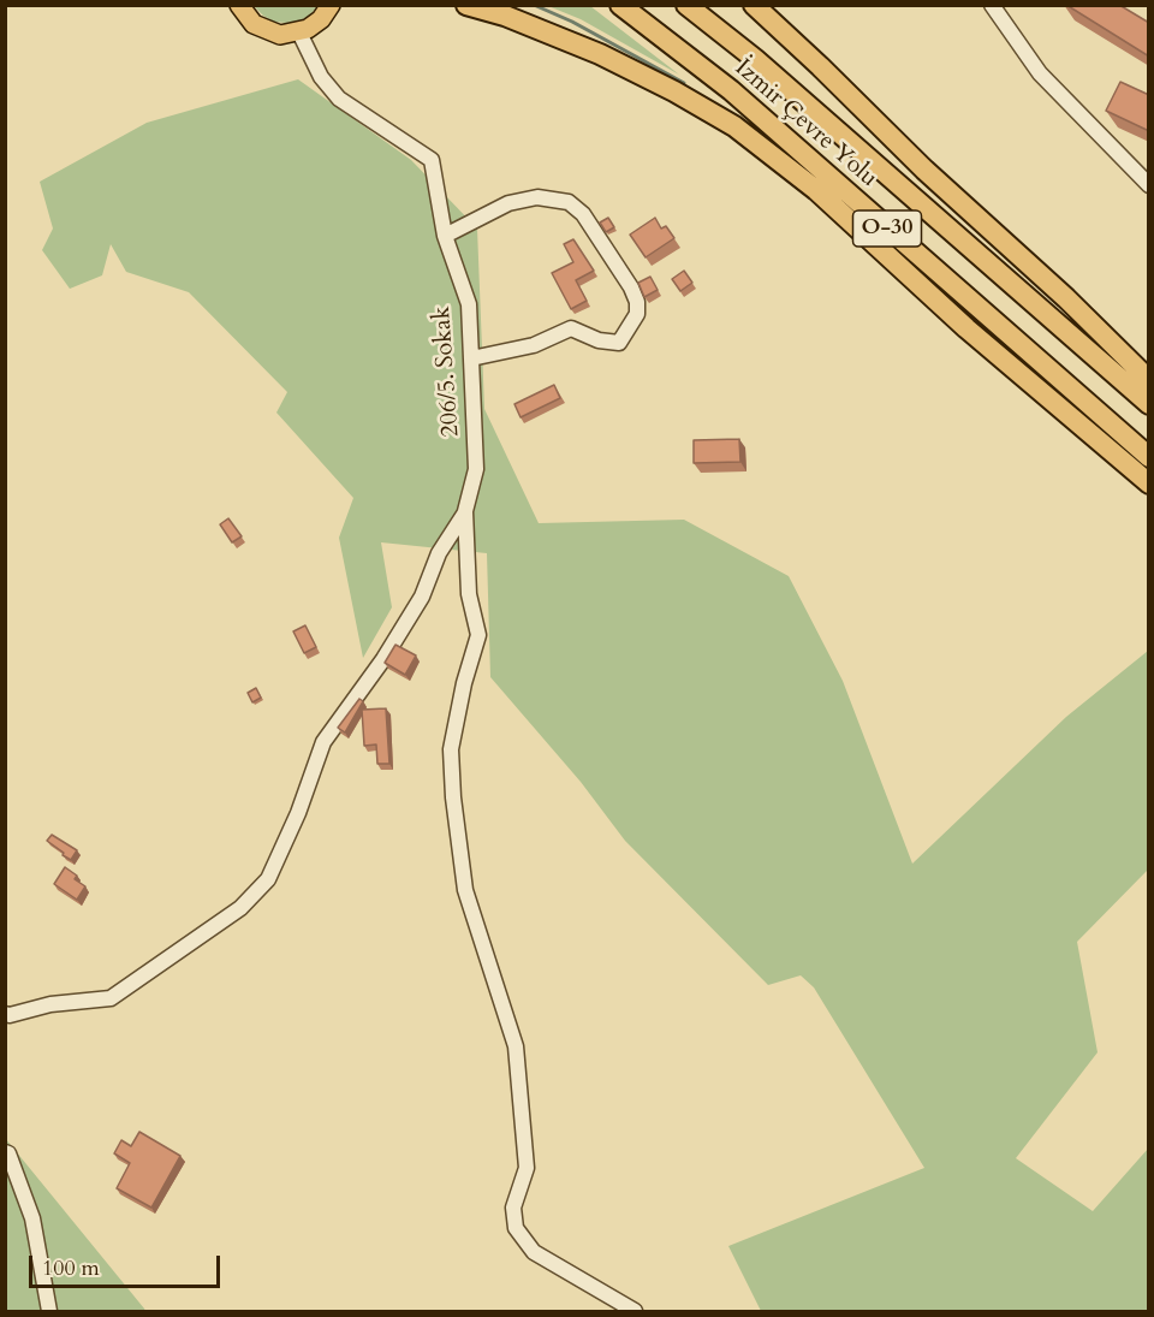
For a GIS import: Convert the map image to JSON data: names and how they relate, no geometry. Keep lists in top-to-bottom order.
{
  "streets": {
    "highway": ["İzmir Çevre Yolu", "O-30"],
    "street": ["206/5. Sokak"]
  },
  "scale_bar": "100 m"
}
